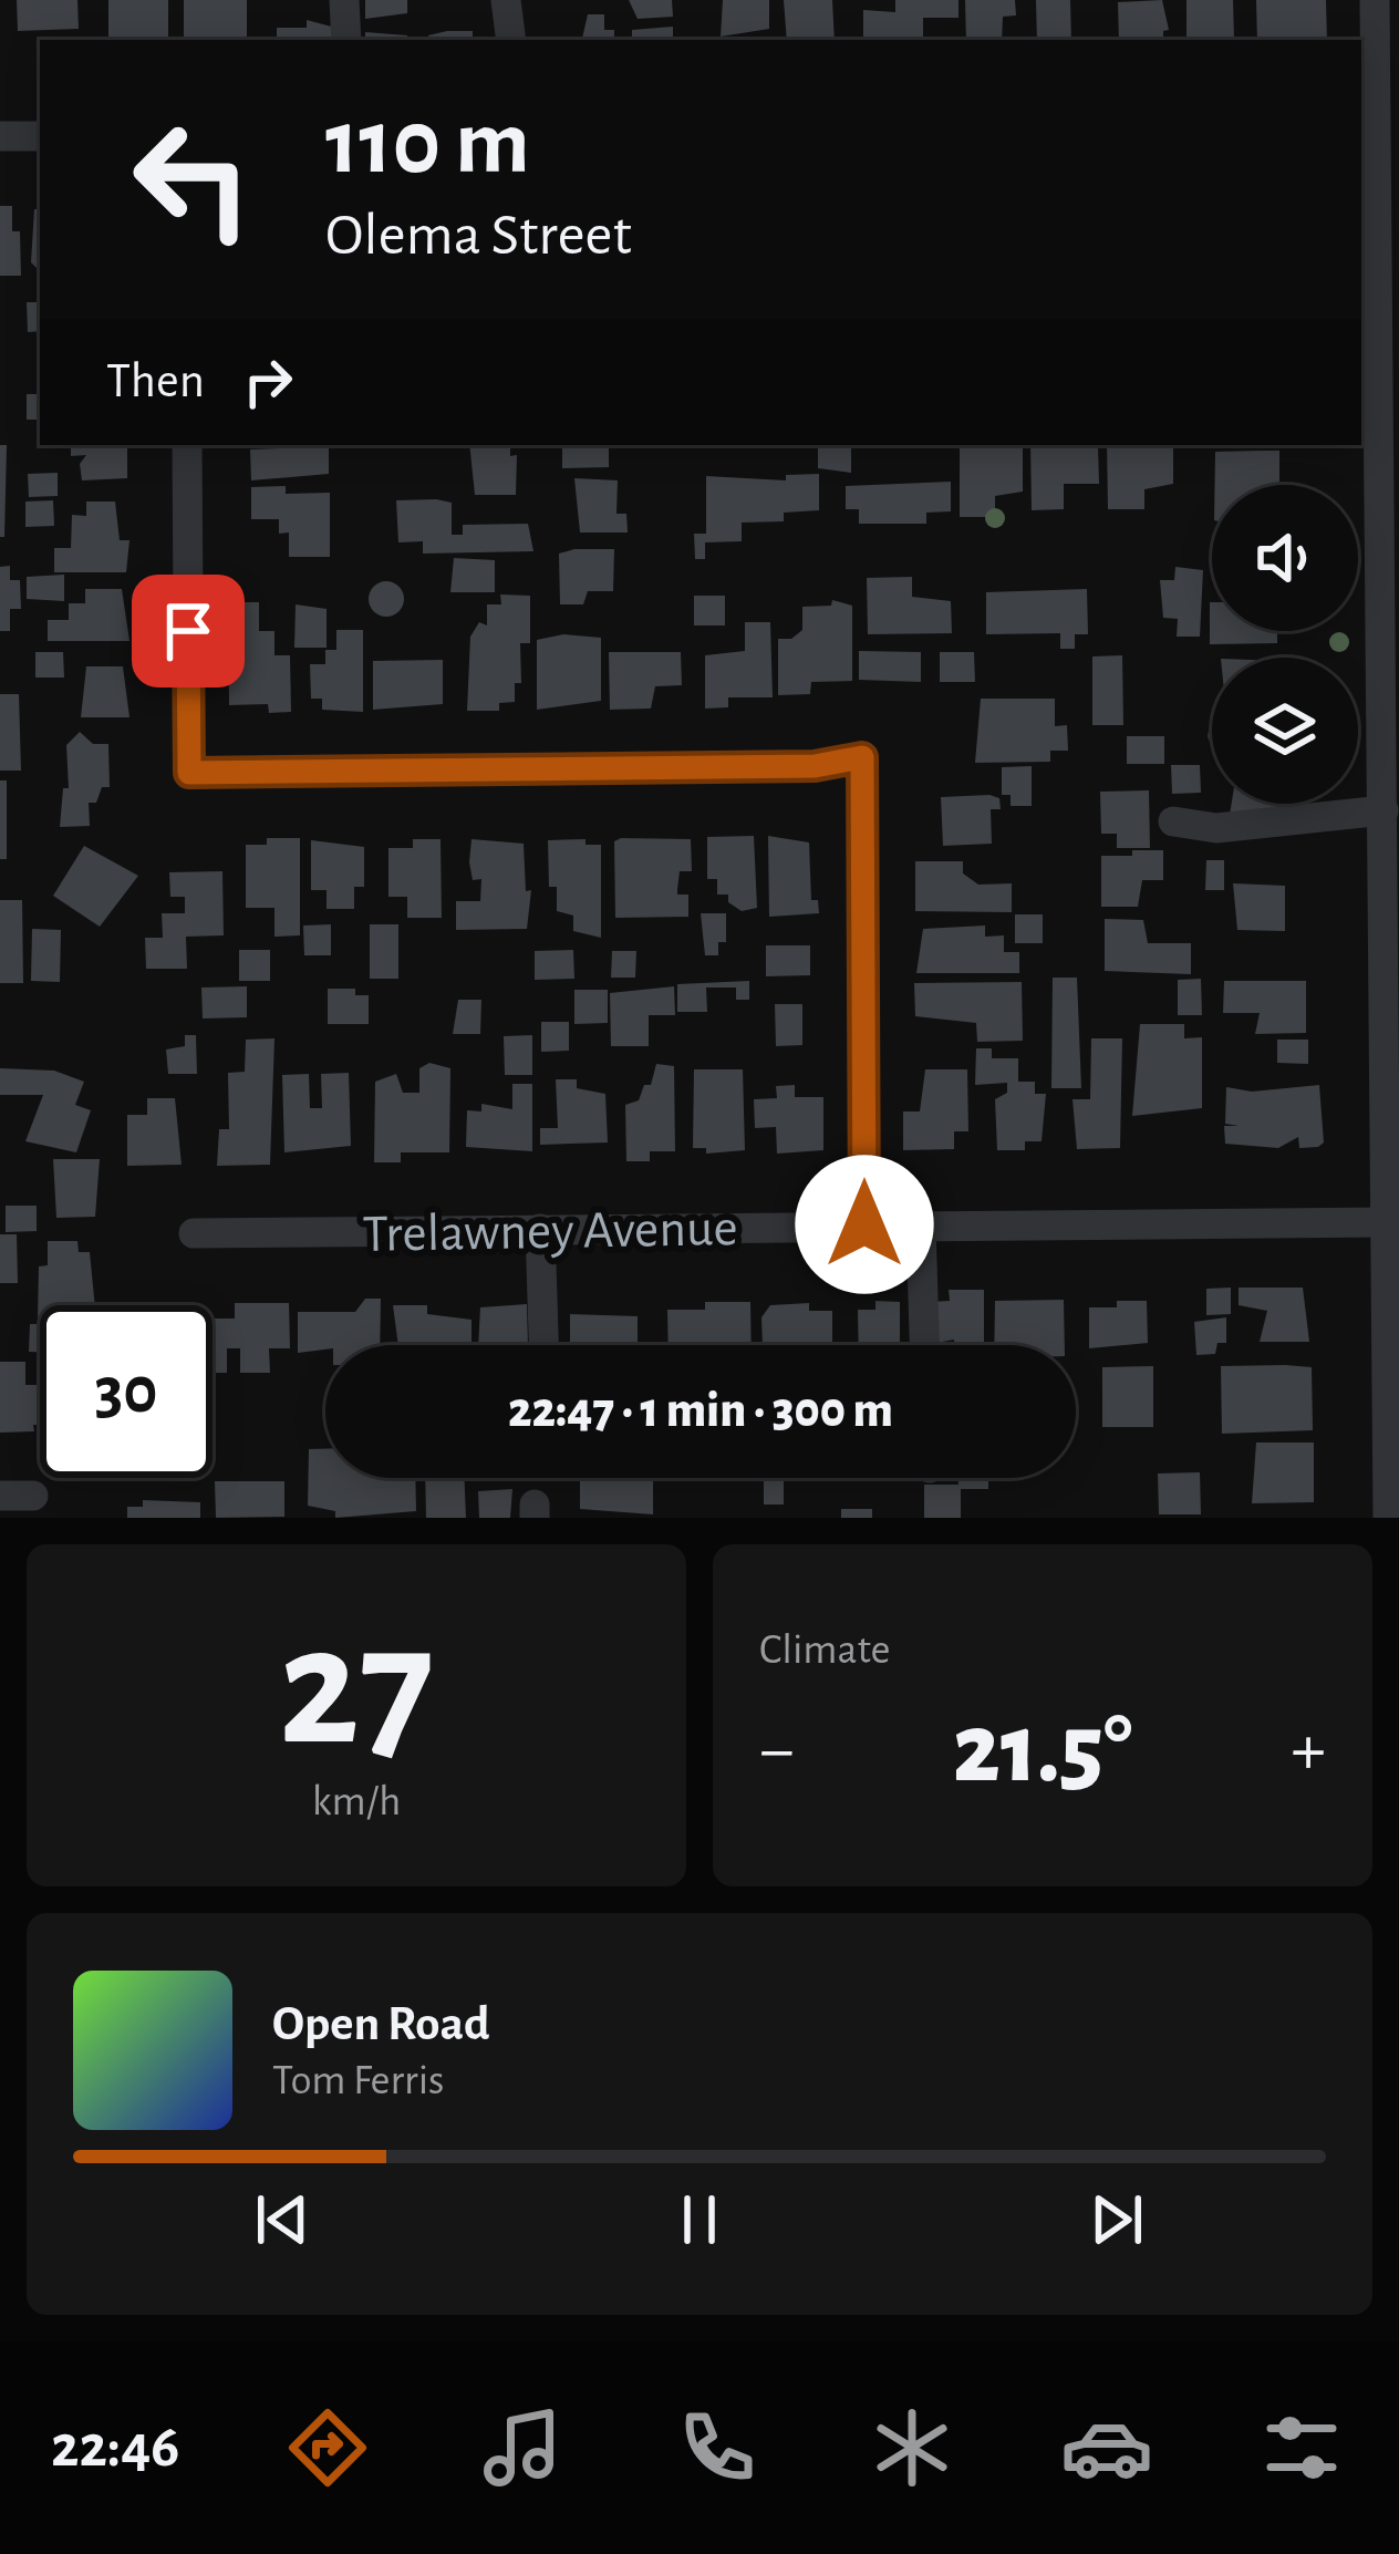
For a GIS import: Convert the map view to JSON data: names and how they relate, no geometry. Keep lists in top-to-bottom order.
{
  "streets": {
    "street": ["Trelawney Avenue"]
  },
  "page": {
    "turn": ["110 m", "Olema Street"],
    "then": "Then",
    "limit": "30",
    "trip": "22:47 · 1 min · 300 m",
    "tile": [
      ["27", "km/h"],
      "Climate"
    ],
    "heat": ["−", "21.5°", "+"],
    "song": ["Open Road", "Tom Ferris"],
    "tabs": "22:46"
  }
}
